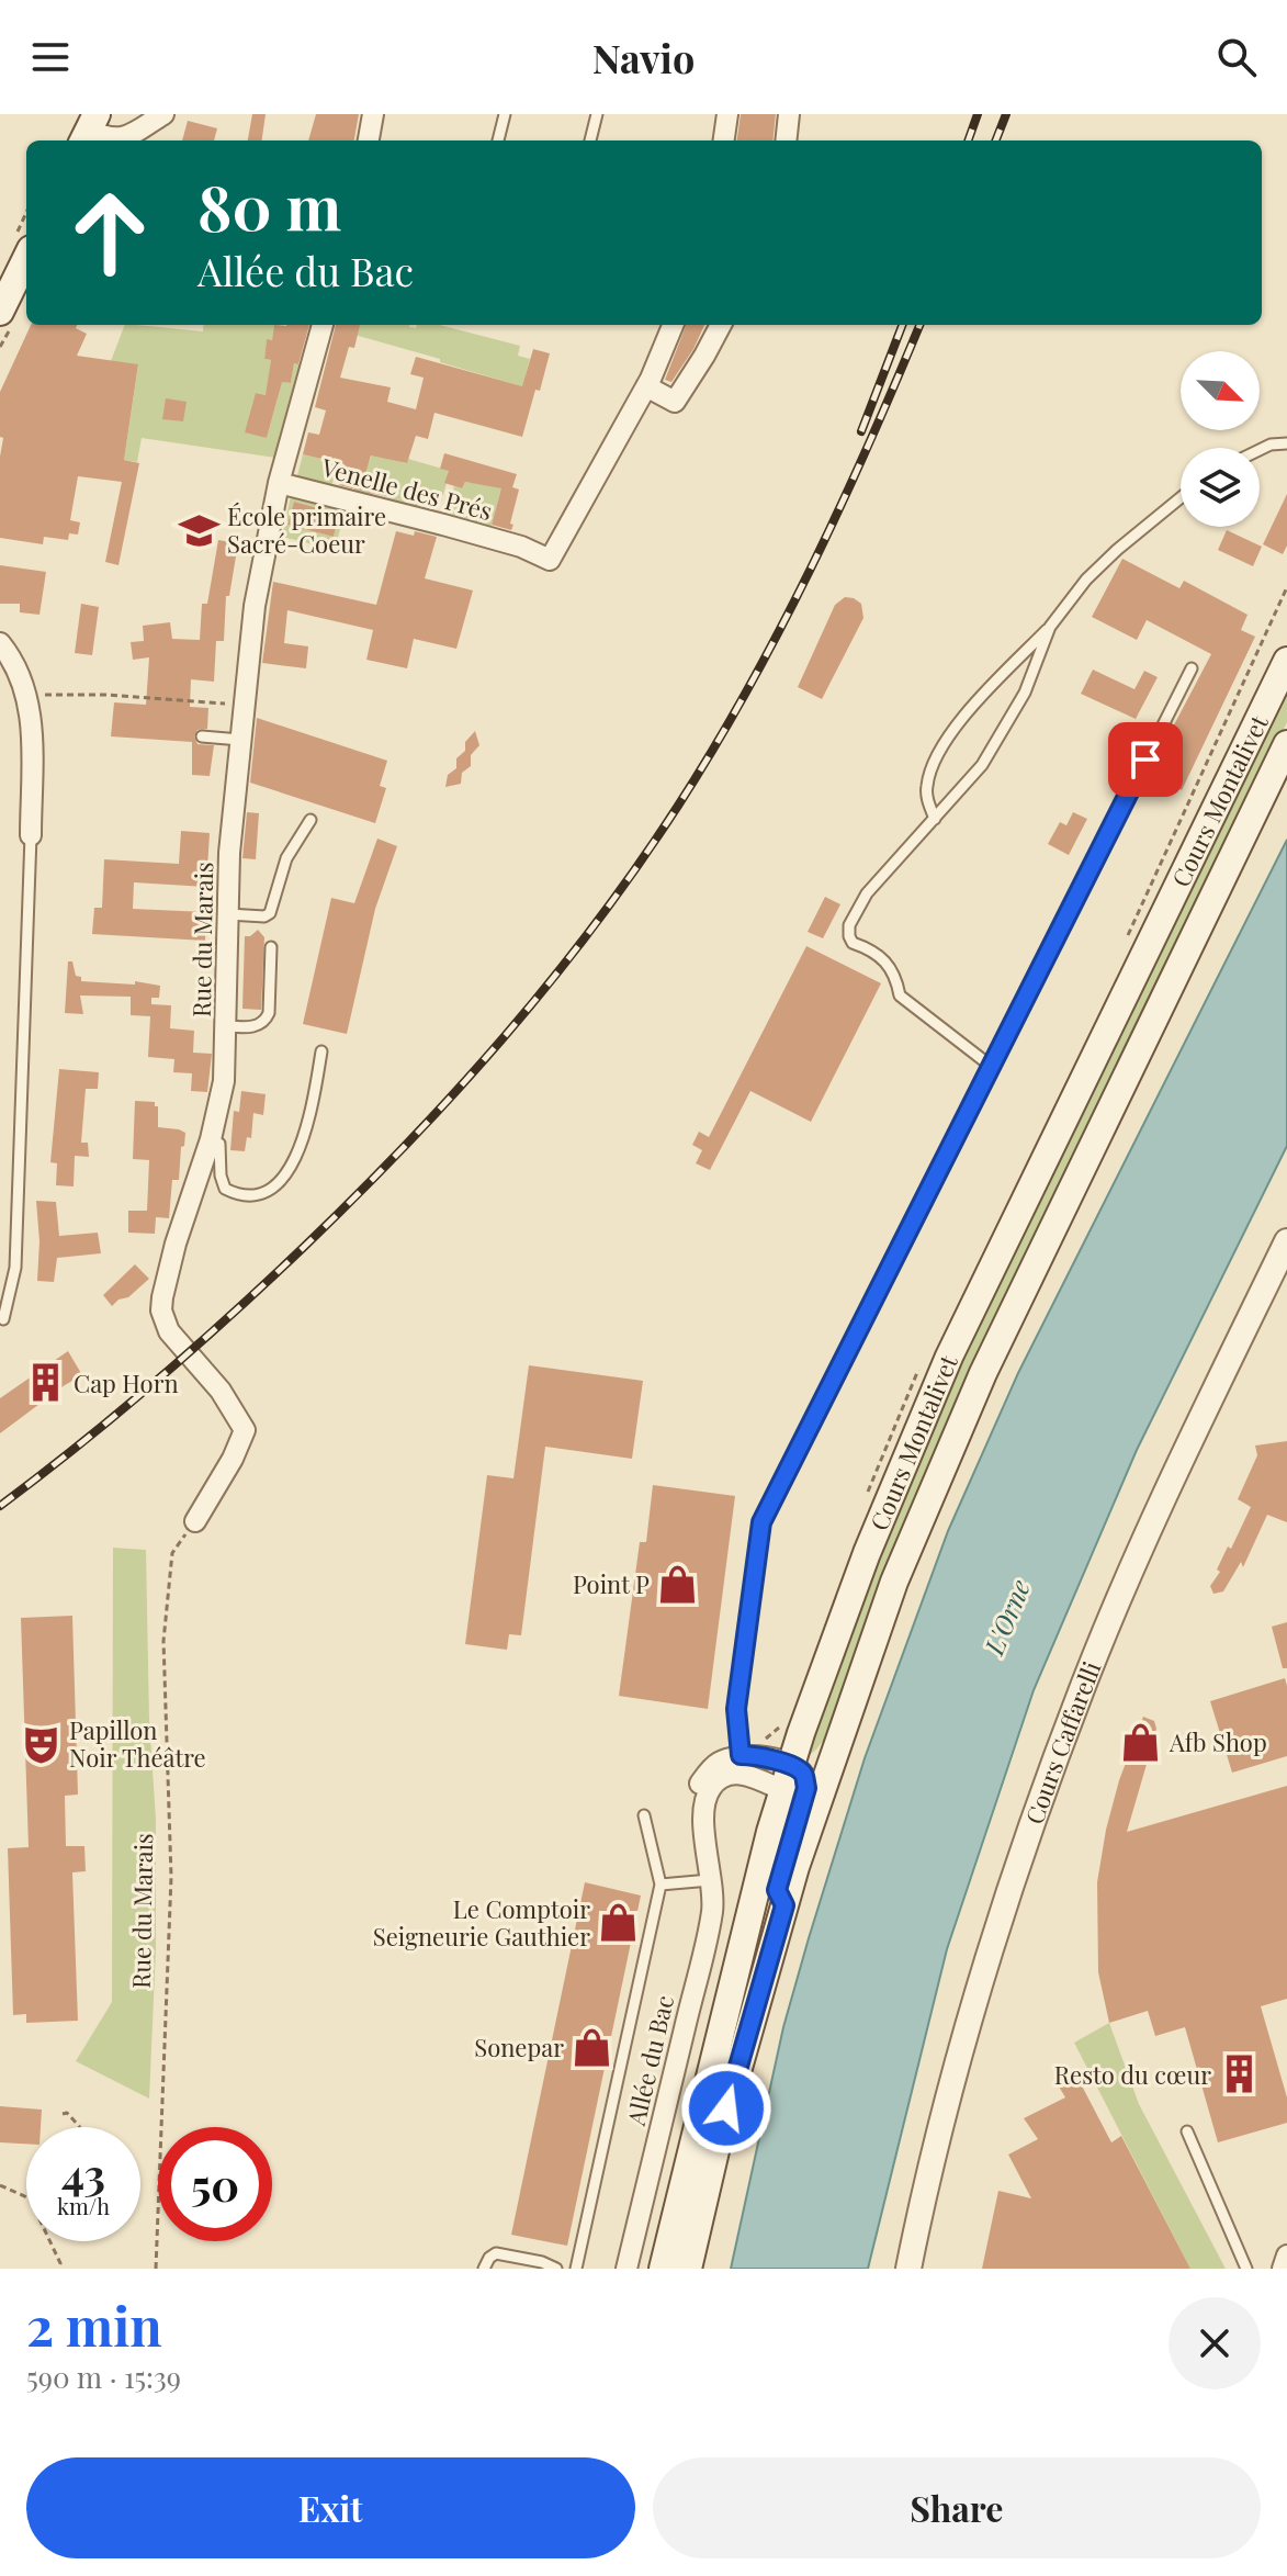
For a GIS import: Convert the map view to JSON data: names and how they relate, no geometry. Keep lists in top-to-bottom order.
{
  "streets": {
    "main road": ["Cours Montalivet"],
    "street": [
      "Venelle des Prés",
      "Rue du Marais",
      "Cours Caffarelli",
      "Allée du Bac"
    ]
  },
  "crossings": [
    ["Venelle des Prés", "Rue du Marais"],
    ["Cours Montalivet", "Allée du Bac"]
  ],
  "water": ["L'Orne"],
  "places": {
    "school or university": ["École primaire Sacré-Coeur"],
    "building": ["Cap Horn", "Resto du cœur"],
    "shop": [
      "Point P",
      "Afb Shop",
      "Le Comptoir Seigneurie Gauthier",
      "Sonepar"
    ],
    "theatre": ["Papillon Noir Théâtre"]
  },
  "north": "bottom right",
  "page": {
    "header": "Navio",
    "turn": ["80 m", "Allée du Bac"],
    "speed": "43 km/h",
    "limit": "50",
    "heading": ["2 min", "590 m · 15:39"],
    "buttons": ["Exit", "Share"]
  }
}
